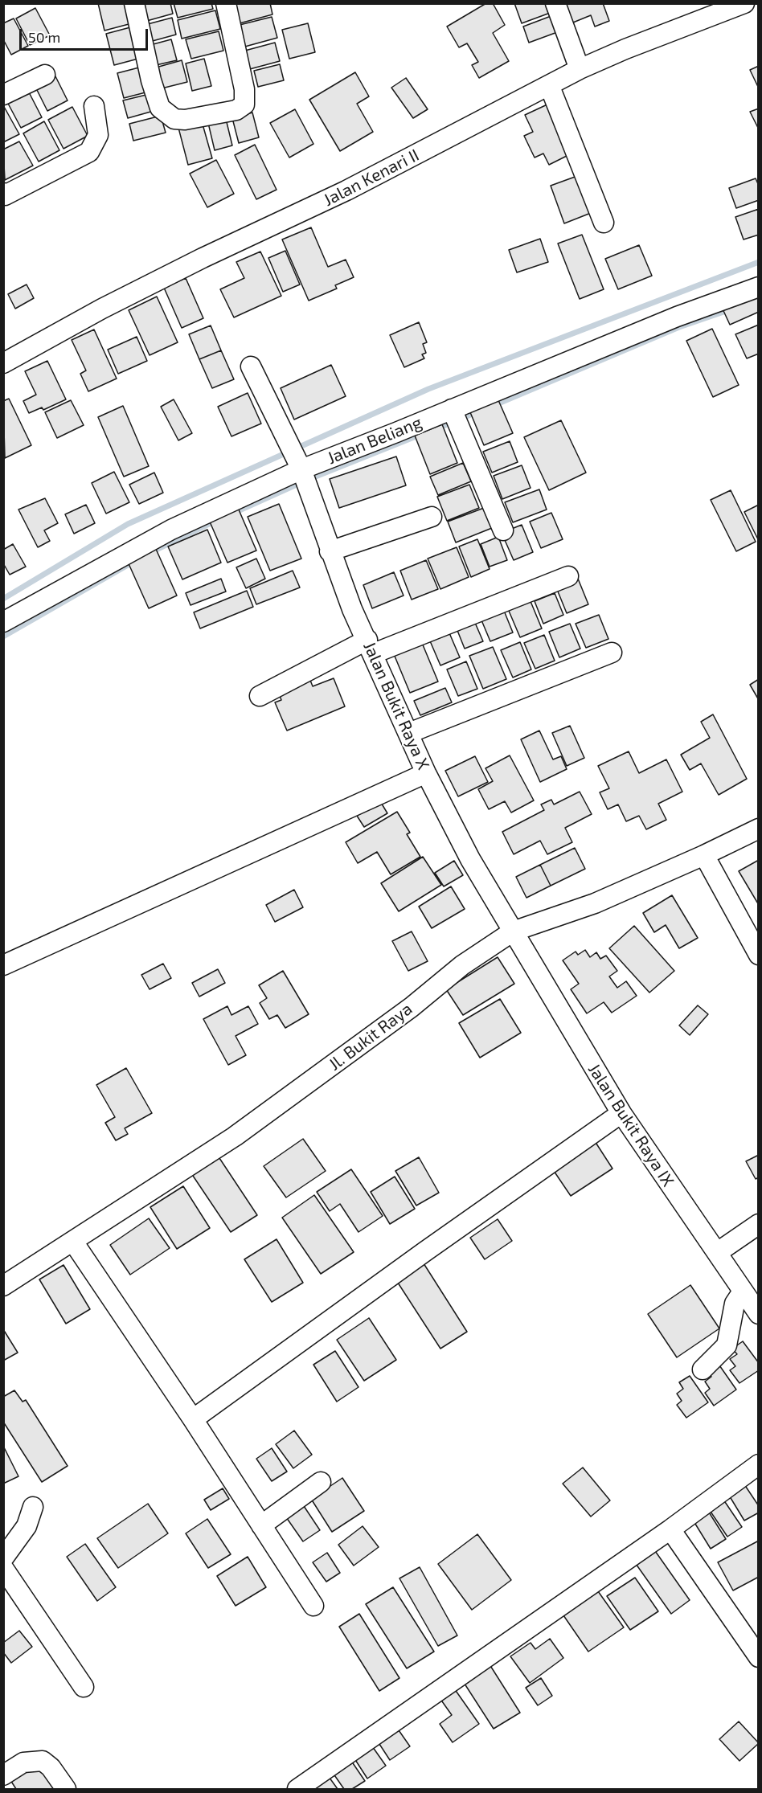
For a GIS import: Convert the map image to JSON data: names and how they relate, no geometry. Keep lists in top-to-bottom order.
{
  "streets": {
    "street": [
      "Jalan Kenari II",
      "Jalan Beliang",
      "Jalan Bukit Raya X",
      "Jl. Bukit Raya",
      "Jalan Bukit Raya IX"
    ]
  },
  "crossings": [
    ["Jalan Beliang", "Jalan Bukit Raya X"],
    ["Jalan Bukit Raya X", "Jl. Bukit Raya"],
    ["Jalan Bukit Raya X", "Jalan Bukit Raya IX"],
    ["Jl. Bukit Raya", "Jalan Bukit Raya IX"]
  ],
  "scale_bar": "50 m"
}
